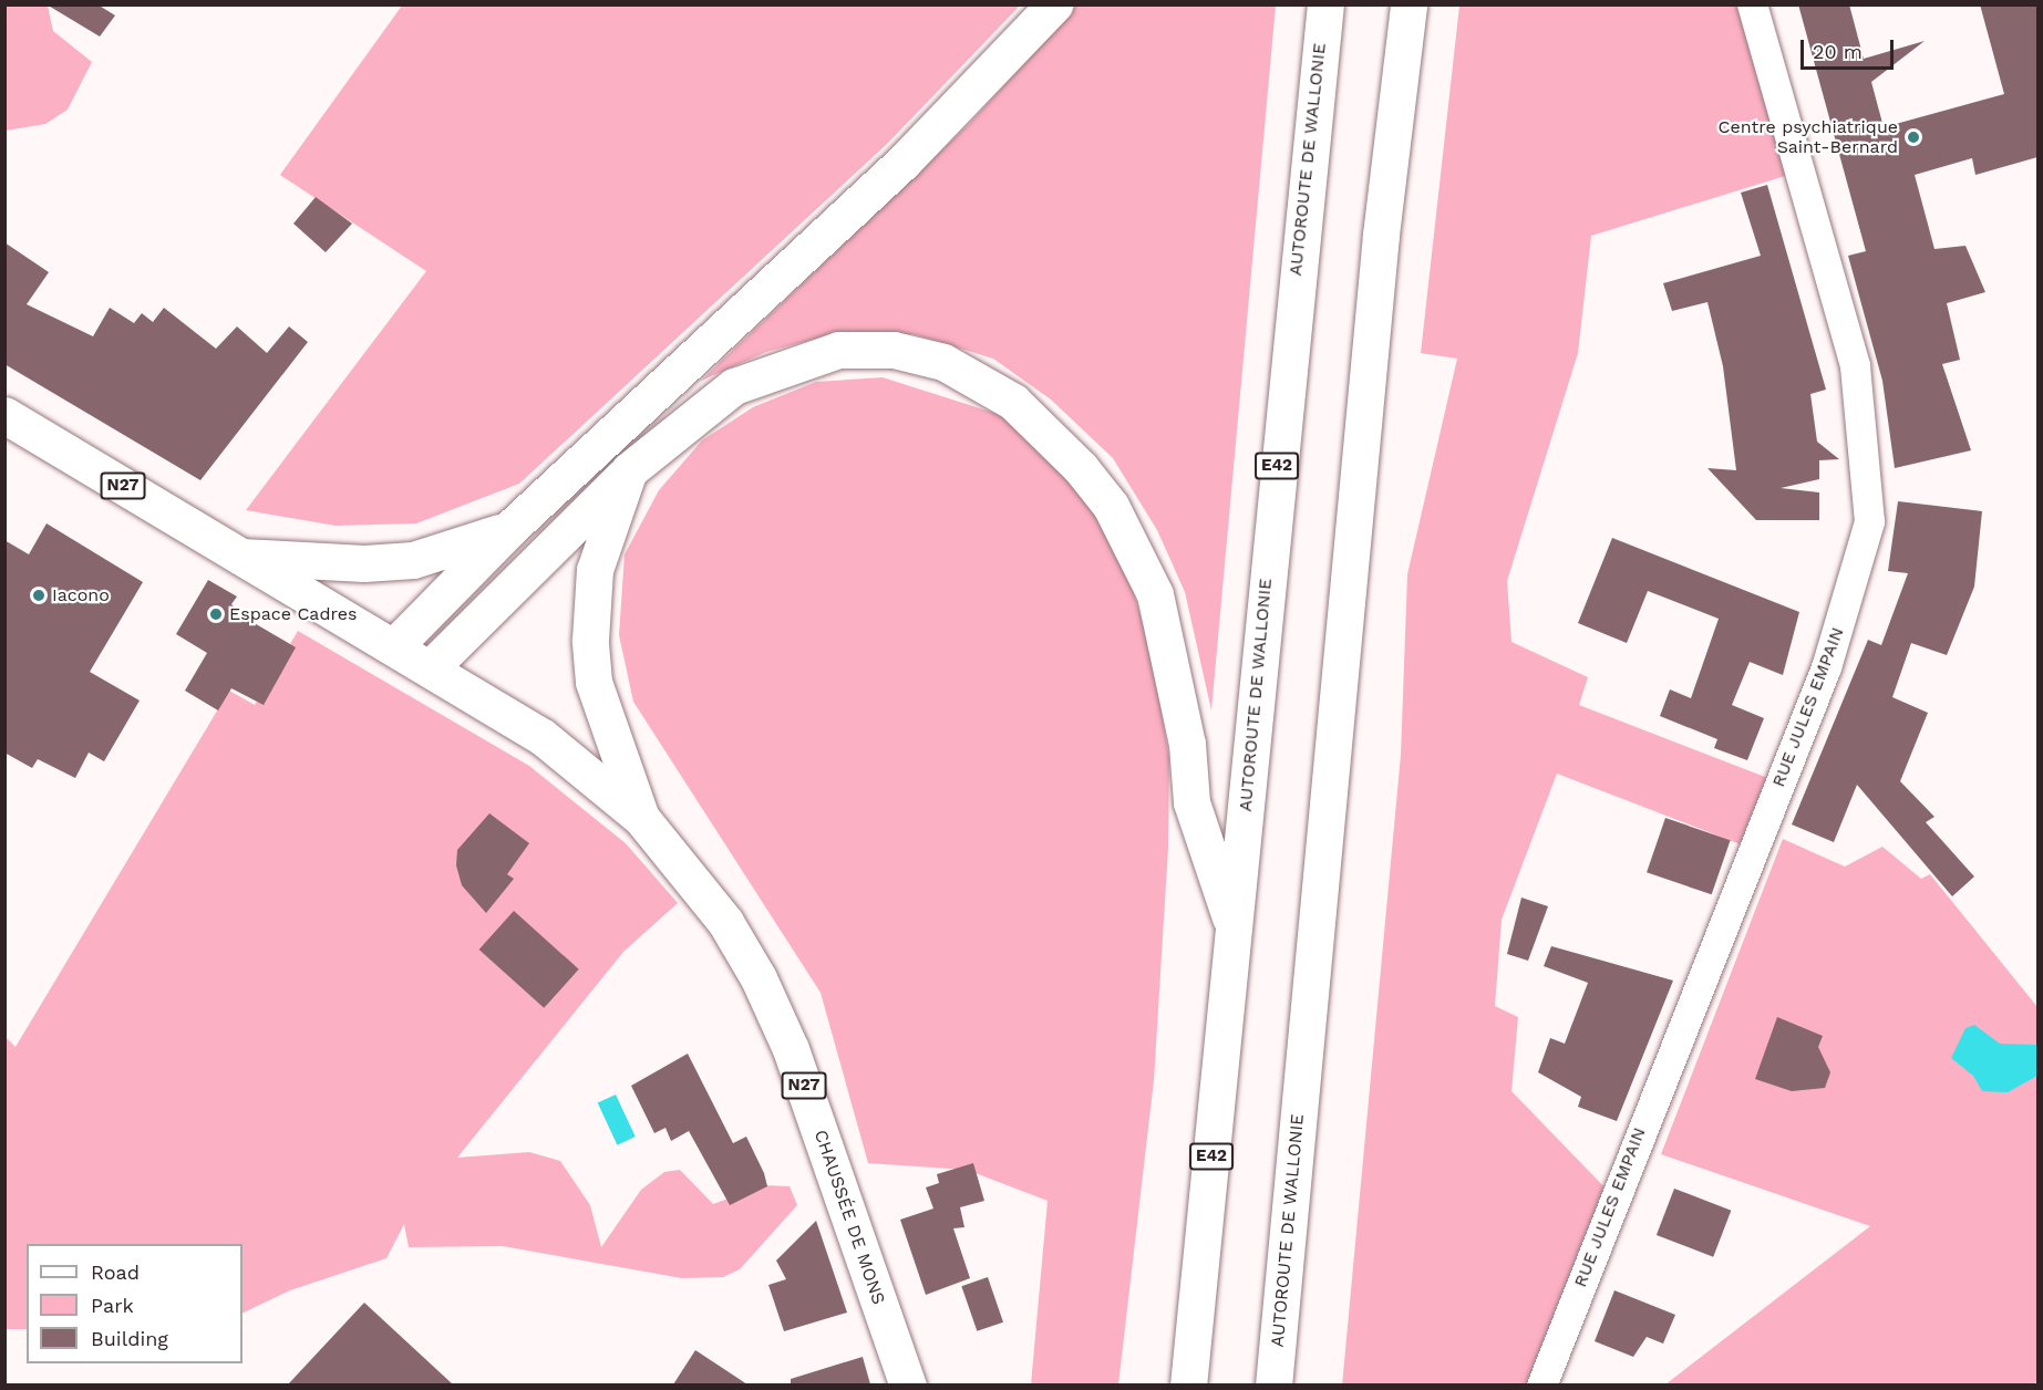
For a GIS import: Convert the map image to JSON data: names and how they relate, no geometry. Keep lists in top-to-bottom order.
{
  "streets": {
    "main road": [
      "AUTOROUTE DE WALLONIE",
      "E42",
      "N27",
      "CHAUSSÉE DE MONS"
    ],
    "street": ["RUE JULES EMPAIN"]
  },
  "crossings": [
    ["N27", "CHAUSSÉE DE MONS"]
  ],
  "places": ["Centre psychiatrique Saint-Bernard", "Iacono", "Espace Cadres"],
  "legend": ["Road", "Park", "Building"],
  "scale_bar": "20 m"
}
